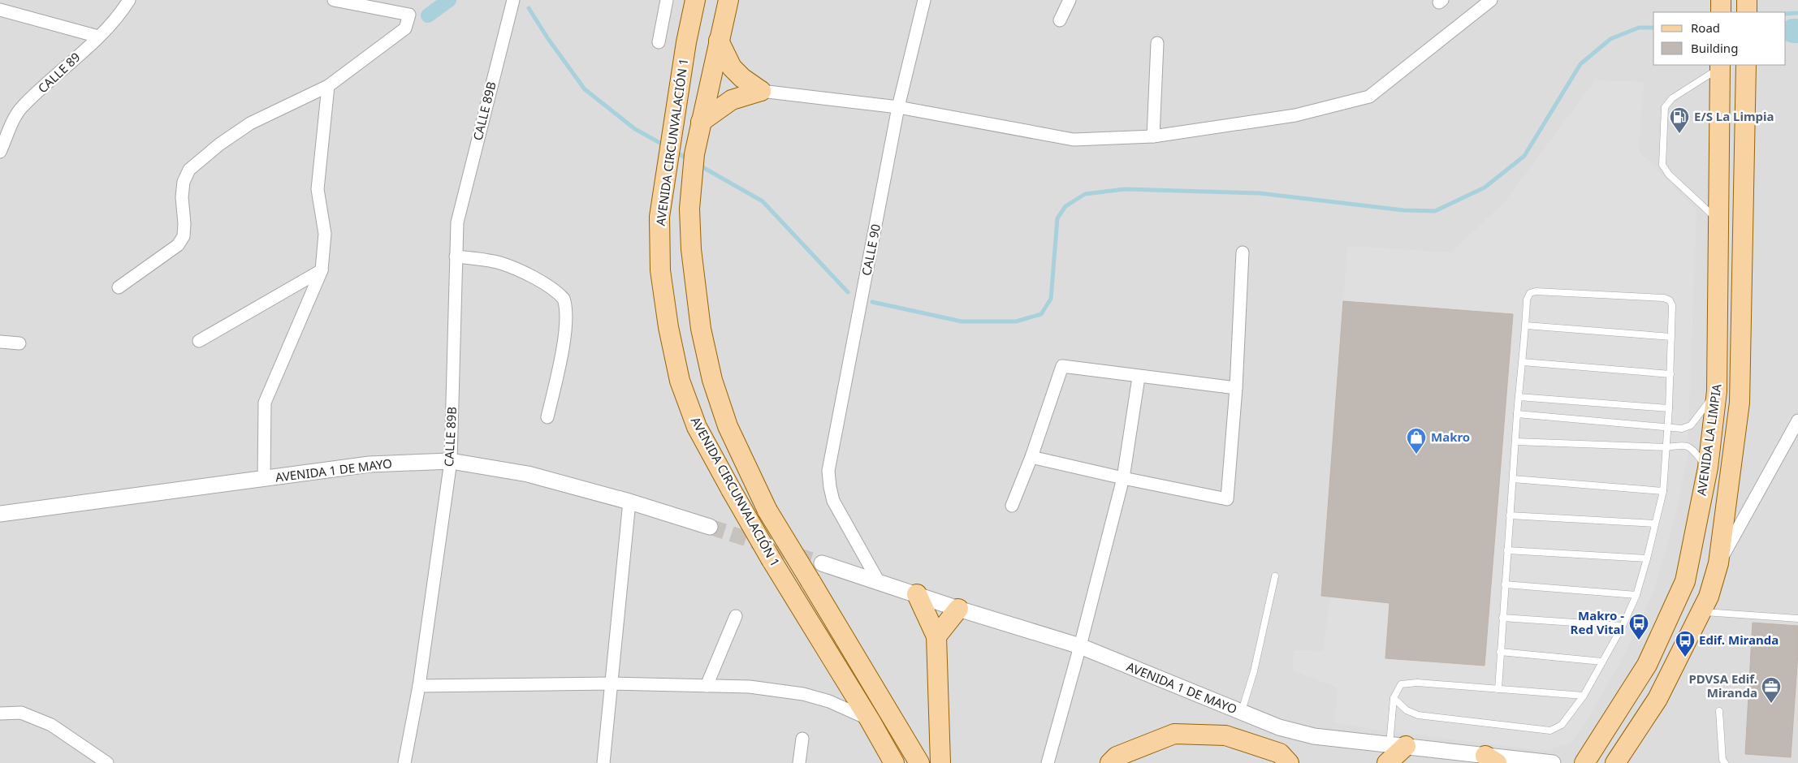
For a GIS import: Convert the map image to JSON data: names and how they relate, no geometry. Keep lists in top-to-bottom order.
{
  "streets": {
    "main road": ["AVENIDA CIRCUNVALACIÓN 1", "AVENIDA LA LIMPIA"],
    "street": [
      "CALLE 89",
      "CALLE 89B",
      "CALLE 90",
      "AVENIDA 1 DE MAYO"
    ]
  },
  "crossings": [
    ["CALLE 89B", "AVENIDA 1 DE MAYO"],
    ["CALLE 90", "AVENIDA 1 DE MAYO"]
  ],
  "places": {
    "fuel station": ["E/S La Limpia"],
    "shop": ["Makro"],
    "bus stop": ["Makro - Red Vital", "Edif. Miranda"],
    "office": ["PDVSA Edif. Miranda"]
  },
  "legend": ["Road", "Building"]
}
